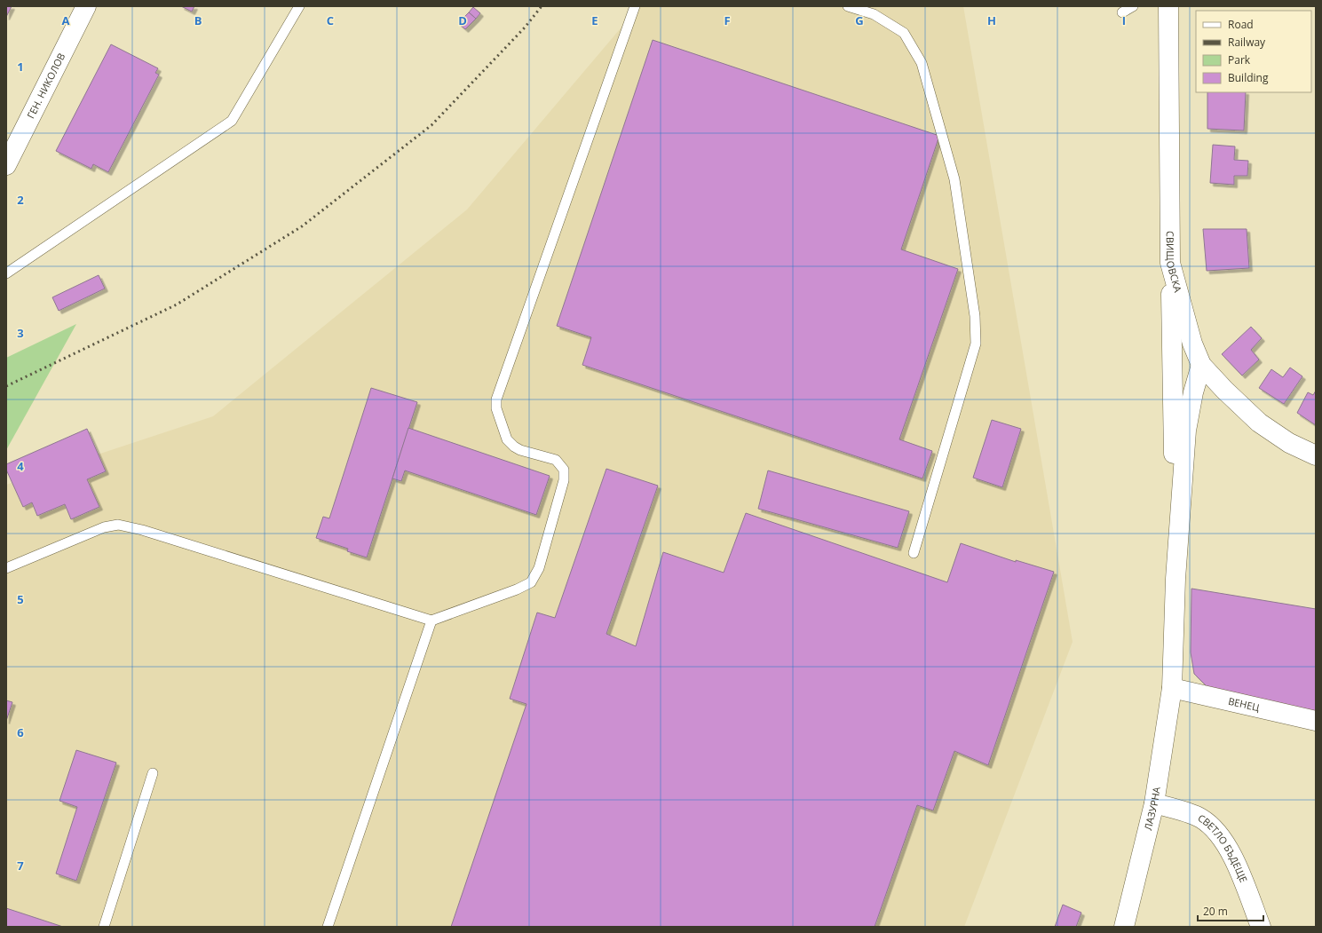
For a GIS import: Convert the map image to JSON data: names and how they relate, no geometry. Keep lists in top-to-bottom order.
{
  "streets": {
    "street": [
      "ГЕН. НИКОЛОВ",
      "СВИЩОВСКА",
      "ВЕНЕЦ",
      "ЛАЗУРНА",
      "СВЕТЛО БЪДЕЩЕ"
    ]
  },
  "crossings": [
    ["ВЕНЕЦ", "ЛАЗУРНА"],
    ["ЛАЗУРНА", "СВЕТЛО БЪДЕЩЕ"]
  ],
  "legend": [
    "Road",
    "Railway",
    "Park",
    "Building"
  ],
  "scale_bar": "20 m",
  "grid": {
    "columns": [
      "A",
      "B",
      "C",
      "D",
      "E",
      "F",
      "G",
      "H",
      "I"
    ],
    "rows": [
      "1",
      "2",
      "3",
      "4",
      "5",
      "6",
      "7"
    ]
  }
}
